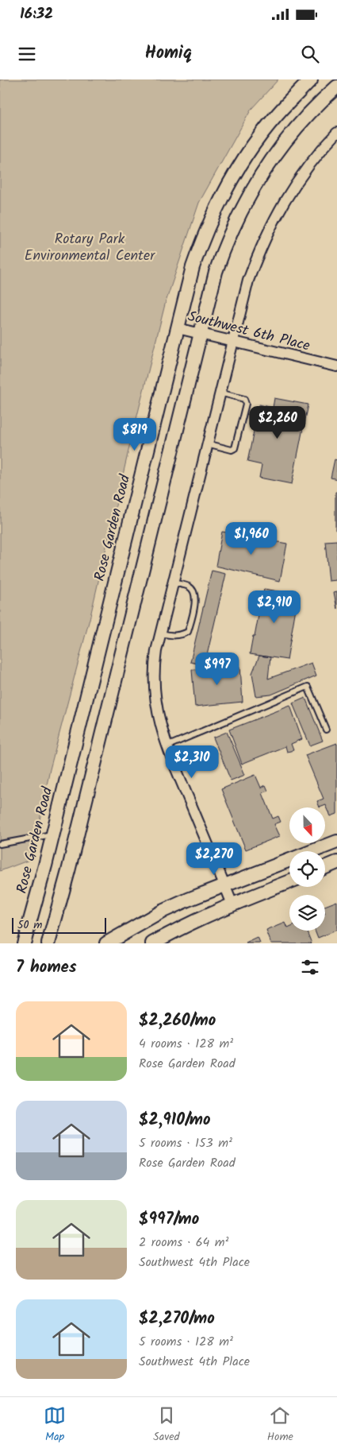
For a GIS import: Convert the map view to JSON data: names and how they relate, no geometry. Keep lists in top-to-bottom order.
{
  "streets": {
    "street": ["Southwest 6th Place", "Rose Garden Road"]
  },
  "crossings": [
    ["Southwest 6th Place", "Rose Garden Road"]
  ],
  "parks": ["Rotary Park Environmental Center"],
  "scale_bar": "50 m",
  "north": "bottom",
  "page": {
    "status": "16:32",
    "header": "Homiq",
    "price": [
      "$2,260",
      "$819",
      "$1,960",
      "$2,910",
      "$997",
      "$2,310",
      "$2,270"
    ],
    "scale": "50 m",
    "heading": "7 homes",
    "list": [
      {
        "name": "$2,260/mo",
        "note": "4 rooms · 128 m² · Rose Garden Road"
      },
      {
        "name": "$2,910/mo",
        "note": "5 rooms · 153 m² · Rose Garden Road"
      },
      {
        "name": "$997/mo",
        "note": "2 rooms · 64 m² · Southwest 4th Place"
      },
      {
        "name": "$2,270/mo",
        "note": "5 rooms · 128 m² · Southwest 4th Place"
      }
    ],
    "tabs": ["Map", "Saved", "Home"]
  }
}
